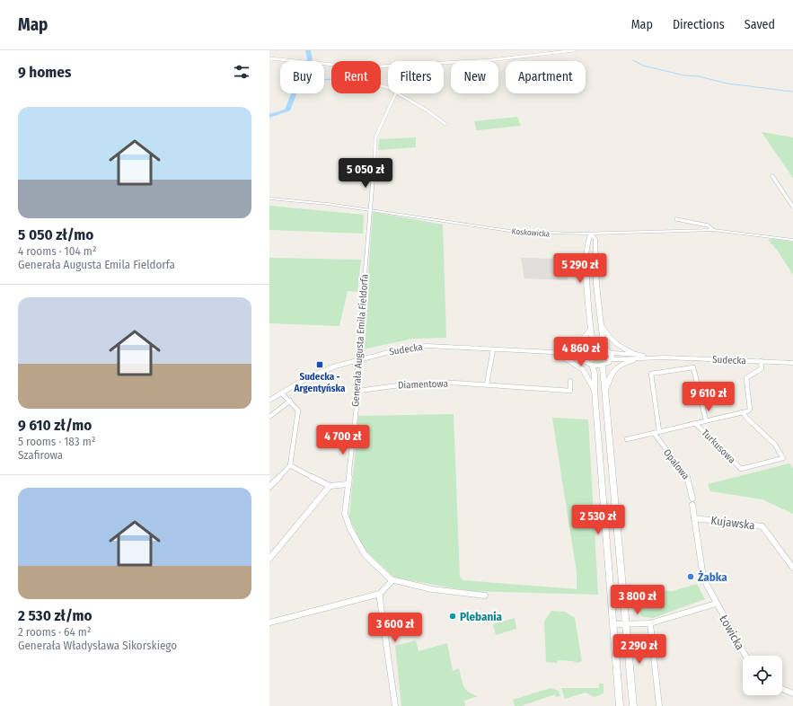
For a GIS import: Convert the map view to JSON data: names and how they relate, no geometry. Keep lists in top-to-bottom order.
{
  "streets": {
    "street": [
      "Koskowicka",
      "Generała Augusta Emila Fieldorfa",
      "Sudecka",
      "Diamentowa",
      "Turkusowa",
      "Opalowa",
      "Kujawska",
      "Łowicka"
    ]
  },
  "crossings": [
    ["Koskowicka", "Generała Augusta Emila Fieldorfa"],
    ["Generała Augusta Emila Fieldorfa", "Sudecka"],
    ["Generała Augusta Emila Fieldorfa", "Diamentowa"],
    ["Kujawska", "Łowicka"]
  ],
  "places": {
    "transit": ["Sudecka - Argentyńska"],
    "other": ["Żabka", "Plebania"]
  },
  "page": {
    "header": "Map",
    "nav": ["Map", "Directions", "Saved"],
    "heading": "9 homes",
    "chip": [
      "Buy",
      "Rent",
      "Filters",
      "New",
      "Apartment"
    ],
    "list": [
      {
        "name": "5 050 zł/mo",
        "note": "4 rooms · 104 m² · Generała Augusta Emila Fieldorfa"
      },
      {
        "name": "9 610 zł/mo",
        "note": "5 rooms · 183 m² · Szafirowa"
      },
      {
        "name": "2 530 zł/mo",
        "note": "2 rooms · 64 m² · Generała Władysława Sikorskiego"
      }
    ],
    "price": [
      "5 050 zł",
      "5 290 zł",
      "4 860 zł",
      "9 610 zł",
      "4 700 zł",
      "2 530 zł",
      "3 800 zł",
      "3 600 zł",
      "2 290 zł"
    ]
  }
}
